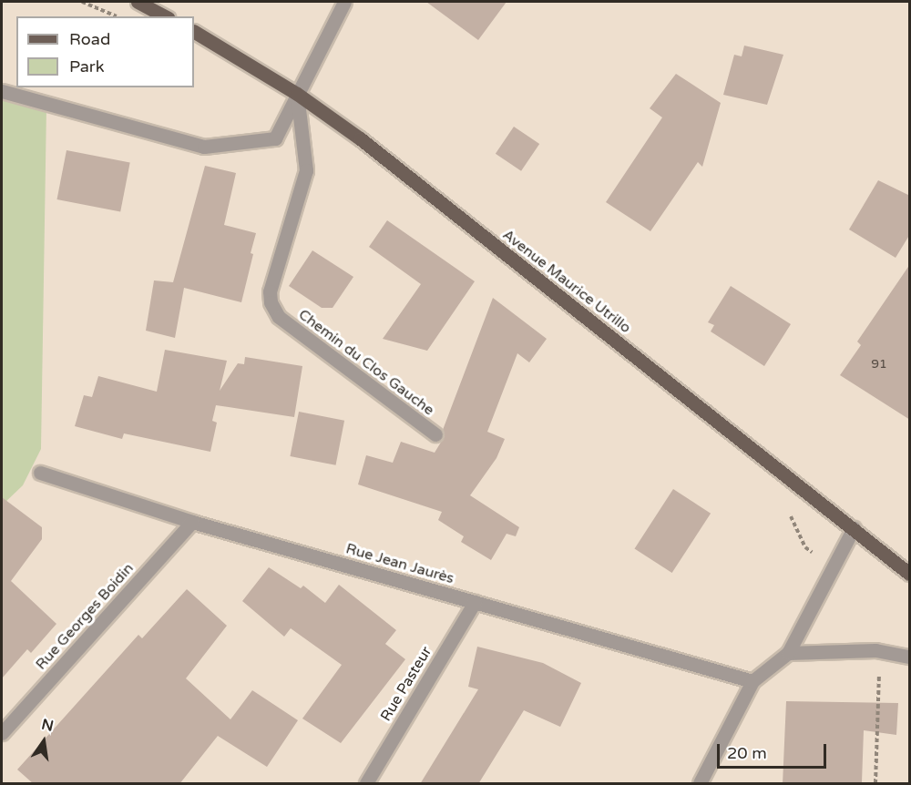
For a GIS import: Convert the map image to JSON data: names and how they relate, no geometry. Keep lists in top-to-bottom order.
{
  "streets": {
    "main road": ["Avenue Maurice Utrillo"],
    "street": [
      "Chemin du Clos Gauche",
      "Rue Jean Jaurès",
      "Rue Georges Boidin",
      "Rue Pasteur"
    ]
  },
  "crossings": [
    ["Avenue Maurice Utrillo", "Chemin du Clos Gauche"],
    ["Rue Jean Jaurès", "Rue Georges Boidin"],
    ["Rue Jean Jaurès", "Rue Pasteur"]
  ],
  "house_numbers": ["91"],
  "legend": ["Road", "Park"],
  "scale_bar": "20 m",
  "north": "top"
}
